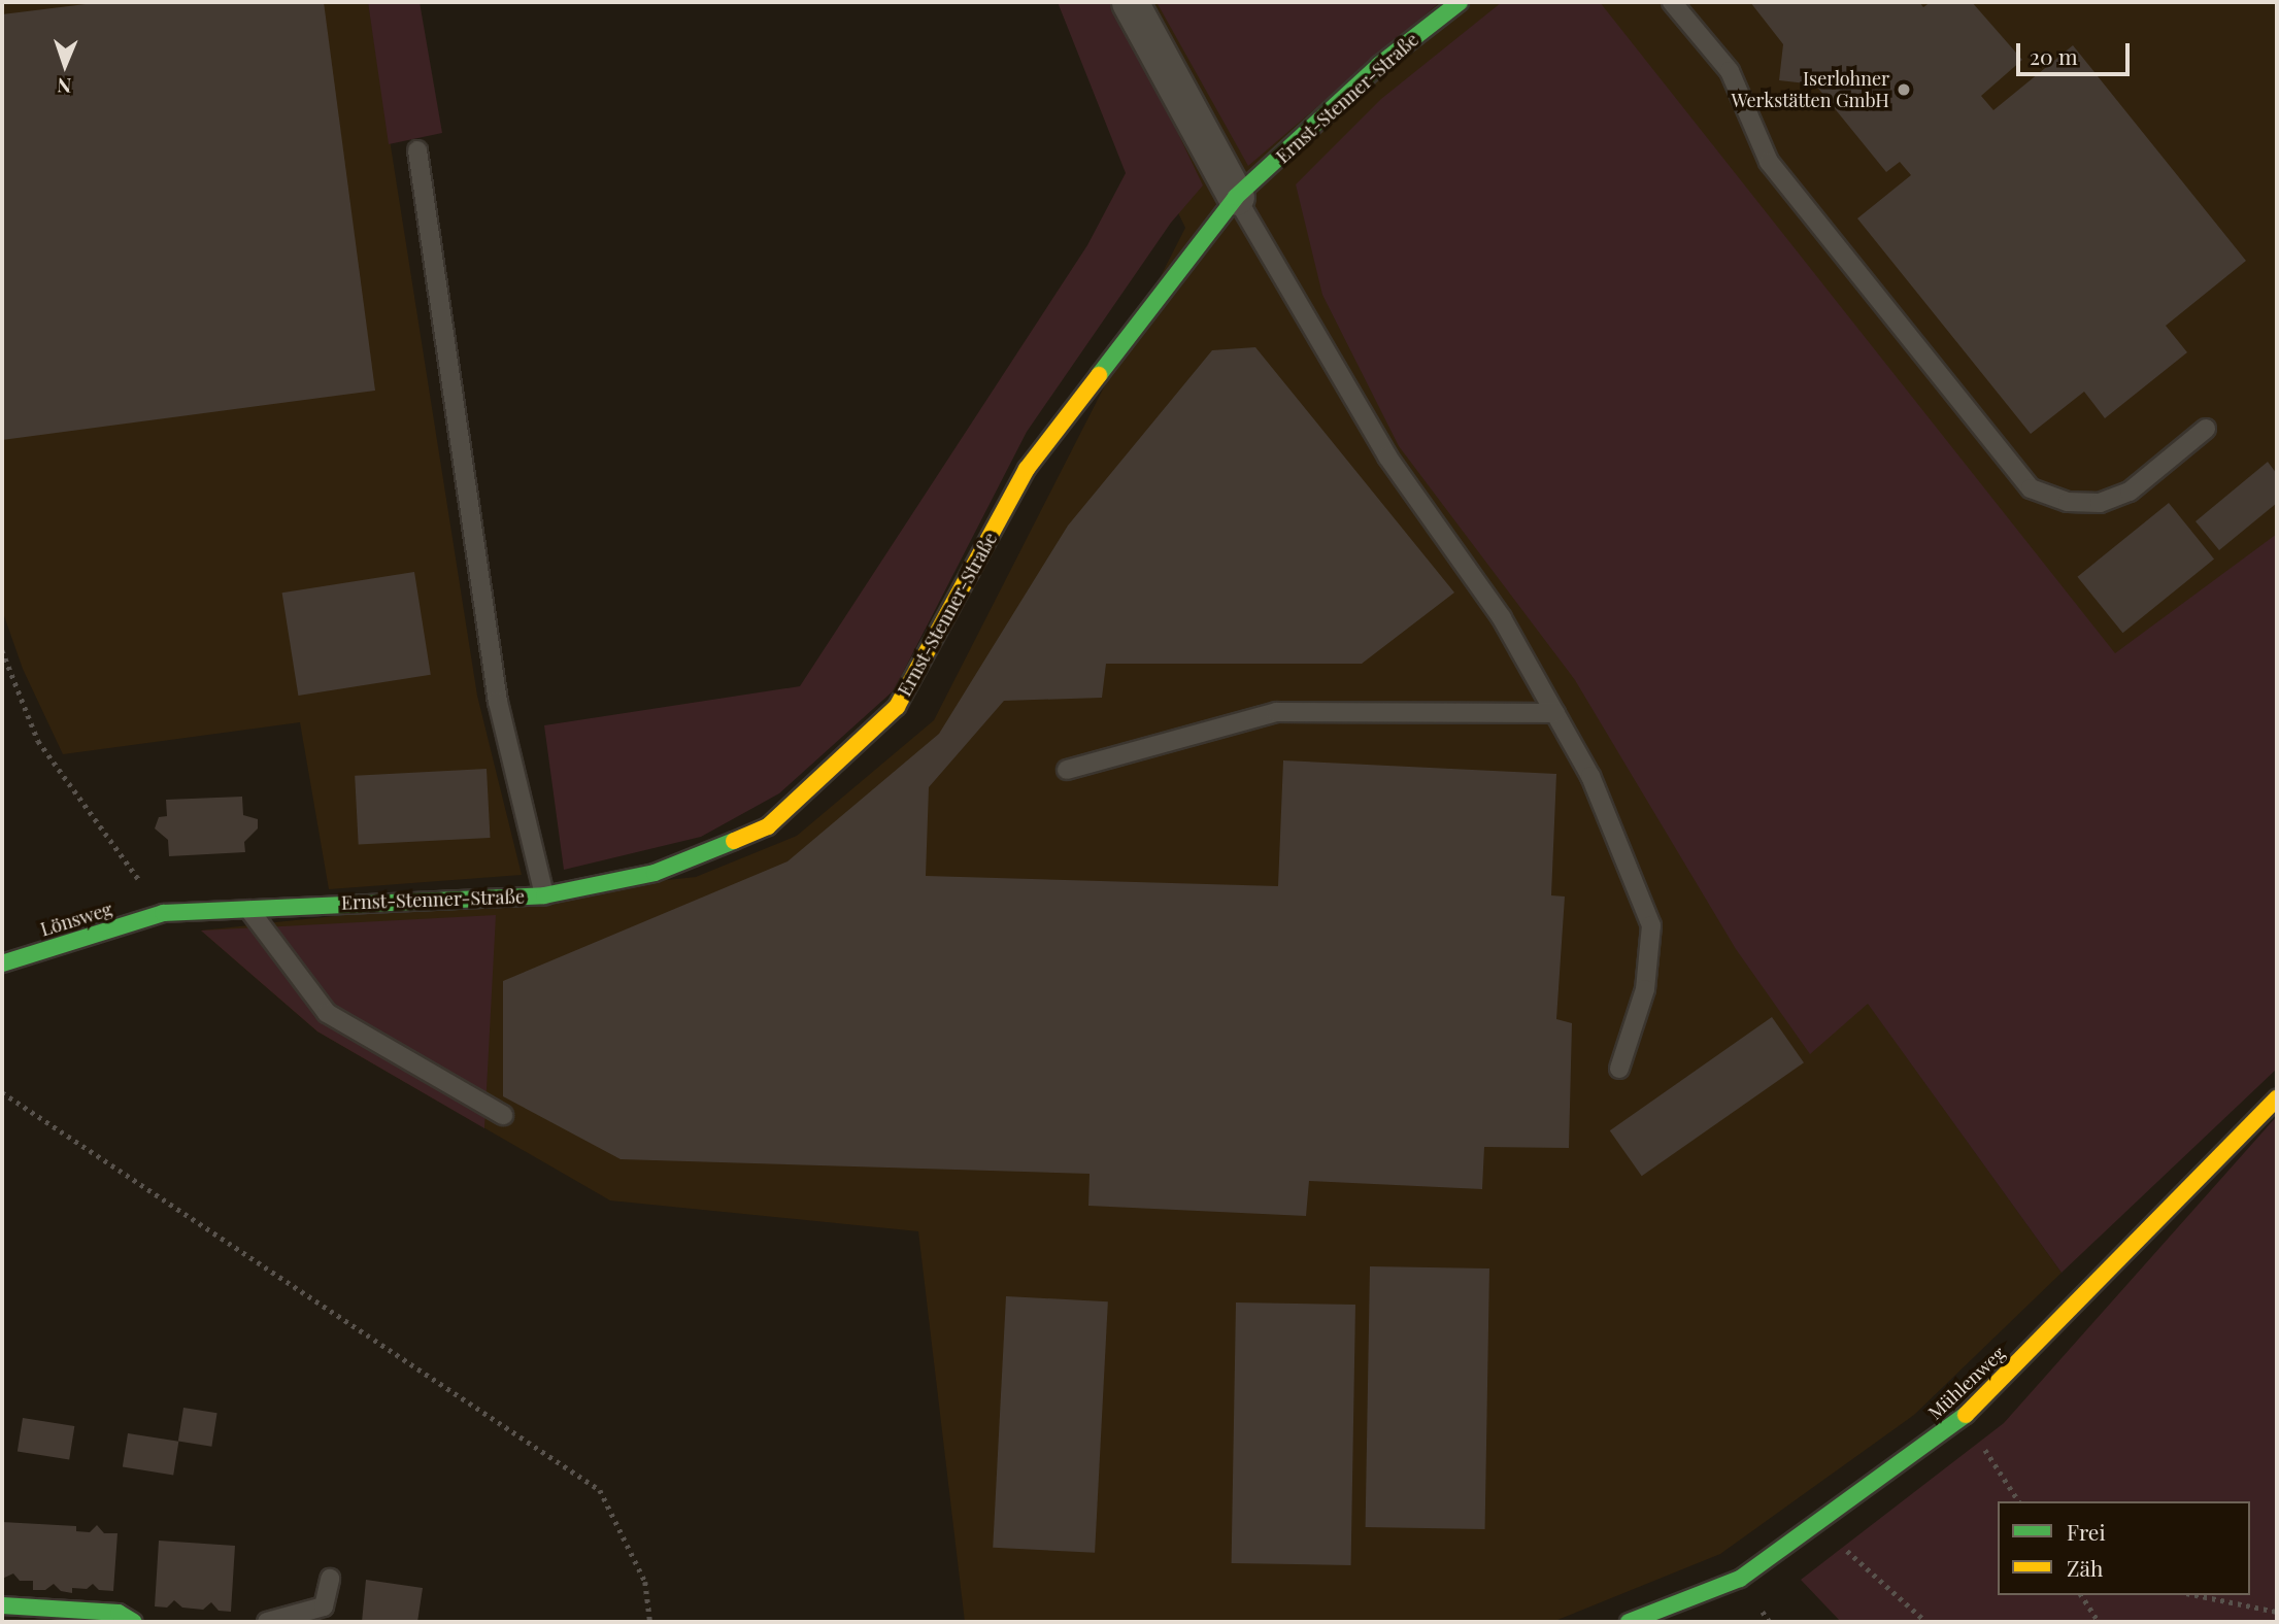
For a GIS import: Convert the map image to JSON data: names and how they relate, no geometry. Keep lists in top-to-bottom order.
{
  "streets": {
    "street": ["Ernst-Stenner-Straße", "Lönsweg", "Mühlenweg"]
  },
  "crossings": [
    ["Ernst-Stenner-Straße", "Lönsweg"]
  ],
  "places": ["Iserlohner Werkstätten GmbH"],
  "legend": ["Frei", "Zäh"],
  "scale_bar": "20 m",
  "north": "bottom"
}
